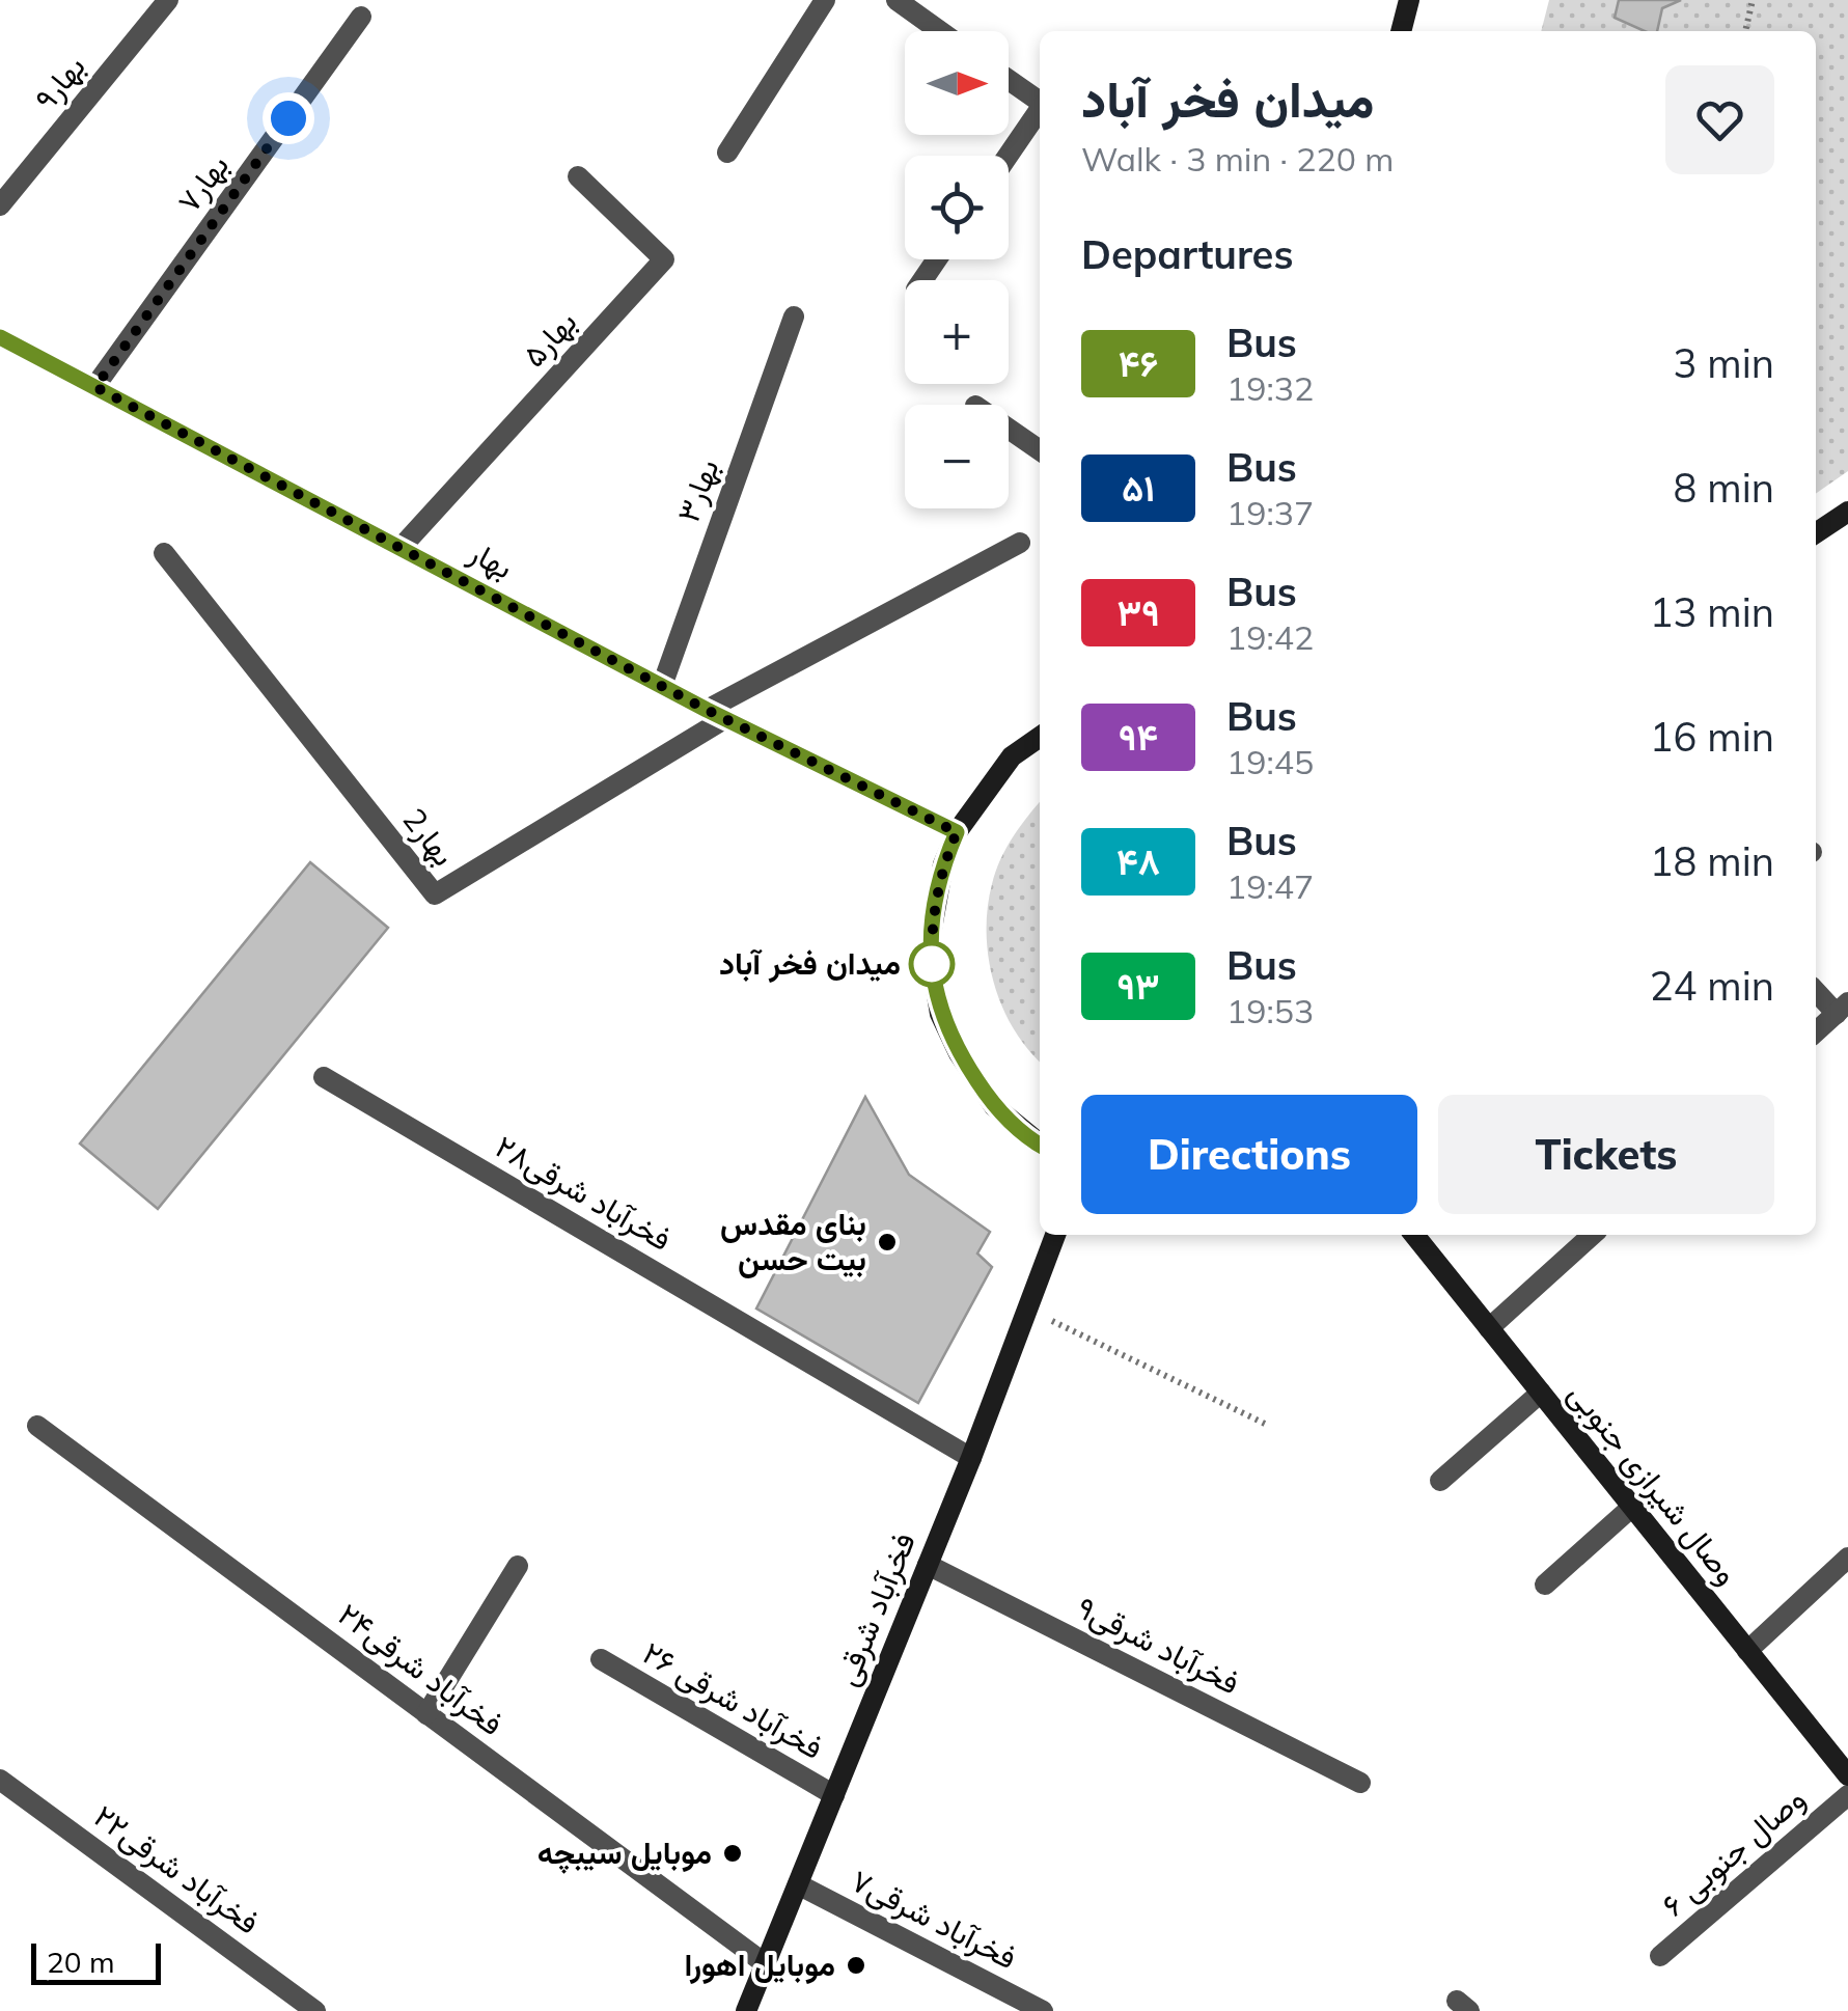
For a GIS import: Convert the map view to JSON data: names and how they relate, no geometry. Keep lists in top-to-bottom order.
{
  "streets": {
    "main road": ["بهار", "وصال شیرازی جنوبی", "فخرآباد شرقی"],
    "street": [
      "بهار۹",
      "بهار۷",
      "بهار۵",
      "بهار۳",
      "2بهار",
      "فخرآباد شرقی۲۸",
      "فخرآباد شرقی۹",
      "فخرآباد شرقی۲۴",
      "۲۶ فخرآباد شرقی",
      "وصال جنوبی ۶",
      "فخرآباد شرقی۲۲",
      "فخرآباد شرقی۷"
    ]
  },
  "crossings": [
    ["بهار۷", "بهار"],
    ["بهار۵", "بهار"],
    ["بهار۳", "بهار"],
    ["بهار", "2بهار"],
    ["فخرآباد شرقی۲۸", "فخرآباد شرقی"],
    ["فخرآباد شرقی", "فخرآباد شرقی۹"],
    ["فخرآباد شرقی", "فخرآباد شرقی۲۴"],
    ["فخرآباد شرقی", "۲۶ فخرآباد شرقی"],
    ["فخرآباد شرقی", "فخرآباد شرقی۷"]
  ],
  "places": [
    "میدان فخر آباد",
    "بنای مقدس بیت حسن",
    "موبایل سیبچه",
    "موبایل اهورا"
  ],
  "lines": ["bus line ۴۶"],
  "scale_bar": "20 m",
  "north": "right",
  "page": {
    "map_buttons": ["+", "−"],
    "heading": [
      ["میدان فخر آباد", "Walk · 3 min · 220 m"],
      "Departures"
    ],
    "list": [
      {
        "mark": "۴۶",
        "name": "Bus",
        "note": "19:32",
        "value": "3 min"
      },
      {
        "mark": "۵۱",
        "name": "Bus",
        "note": "19:37",
        "value": "8 min"
      },
      {
        "mark": "۳۹",
        "name": "Bus",
        "note": "19:42",
        "value": "13 min"
      },
      {
        "mark": "۹۴",
        "name": "Bus",
        "note": "19:45",
        "value": "16 min"
      },
      {
        "mark": "۴۸",
        "name": "Bus",
        "note": "19:47",
        "value": "18 min"
      },
      {
        "mark": "۹۳",
        "name": "Bus",
        "note": "19:53",
        "value": "24 min"
      }
    ],
    "buttons": ["Directions", "Tickets"],
    "scale": "20 m"
  }
}
